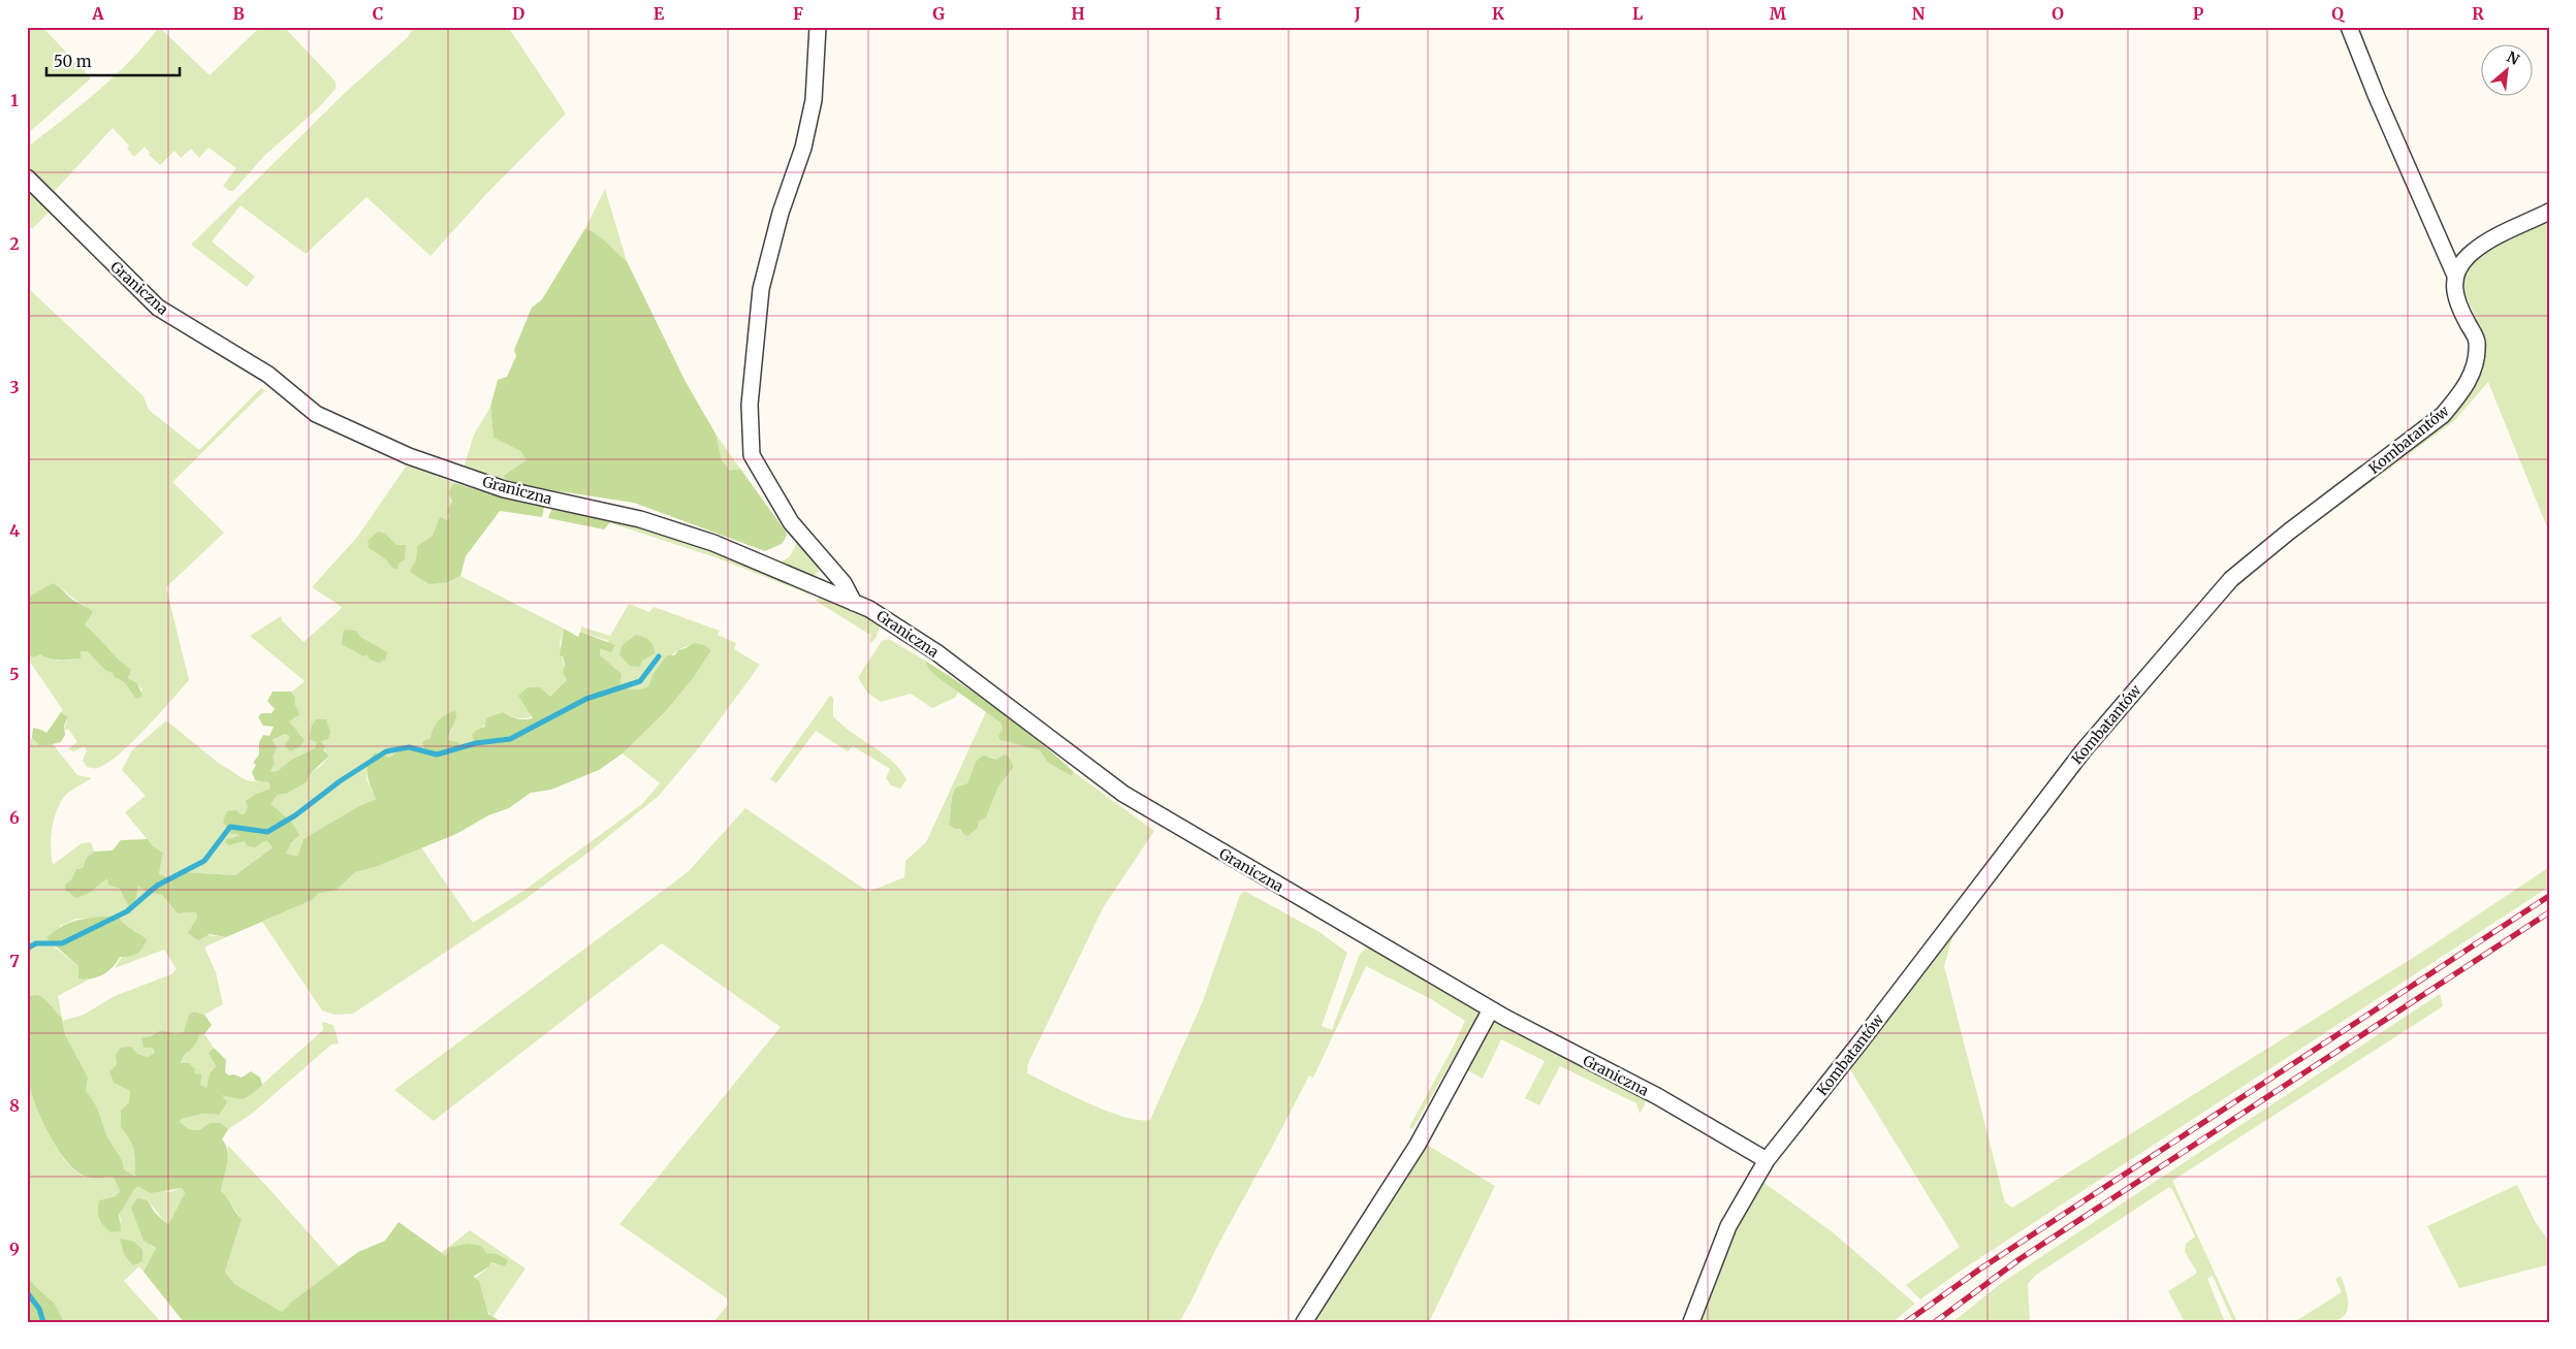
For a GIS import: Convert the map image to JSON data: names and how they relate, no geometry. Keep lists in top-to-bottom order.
{
  "streets": {
    "street": ["Graniczna", "Kombatantów"]
  },
  "crossings": [
    ["Graniczna", "Kombatantów"]
  ],
  "scale_bar": "50 m",
  "north": "top right",
  "grid": {
    "columns": [
      "A",
      "B",
      "C",
      "D",
      "E",
      "F",
      "G",
      "H",
      "I",
      "J",
      "K",
      "L",
      "M",
      "N",
      "O",
      "P",
      "Q",
      "R"
    ],
    "rows": [
      "1",
      "2",
      "3",
      "4",
      "5",
      "6",
      "7",
      "8",
      "9"
    ]
  }
}
